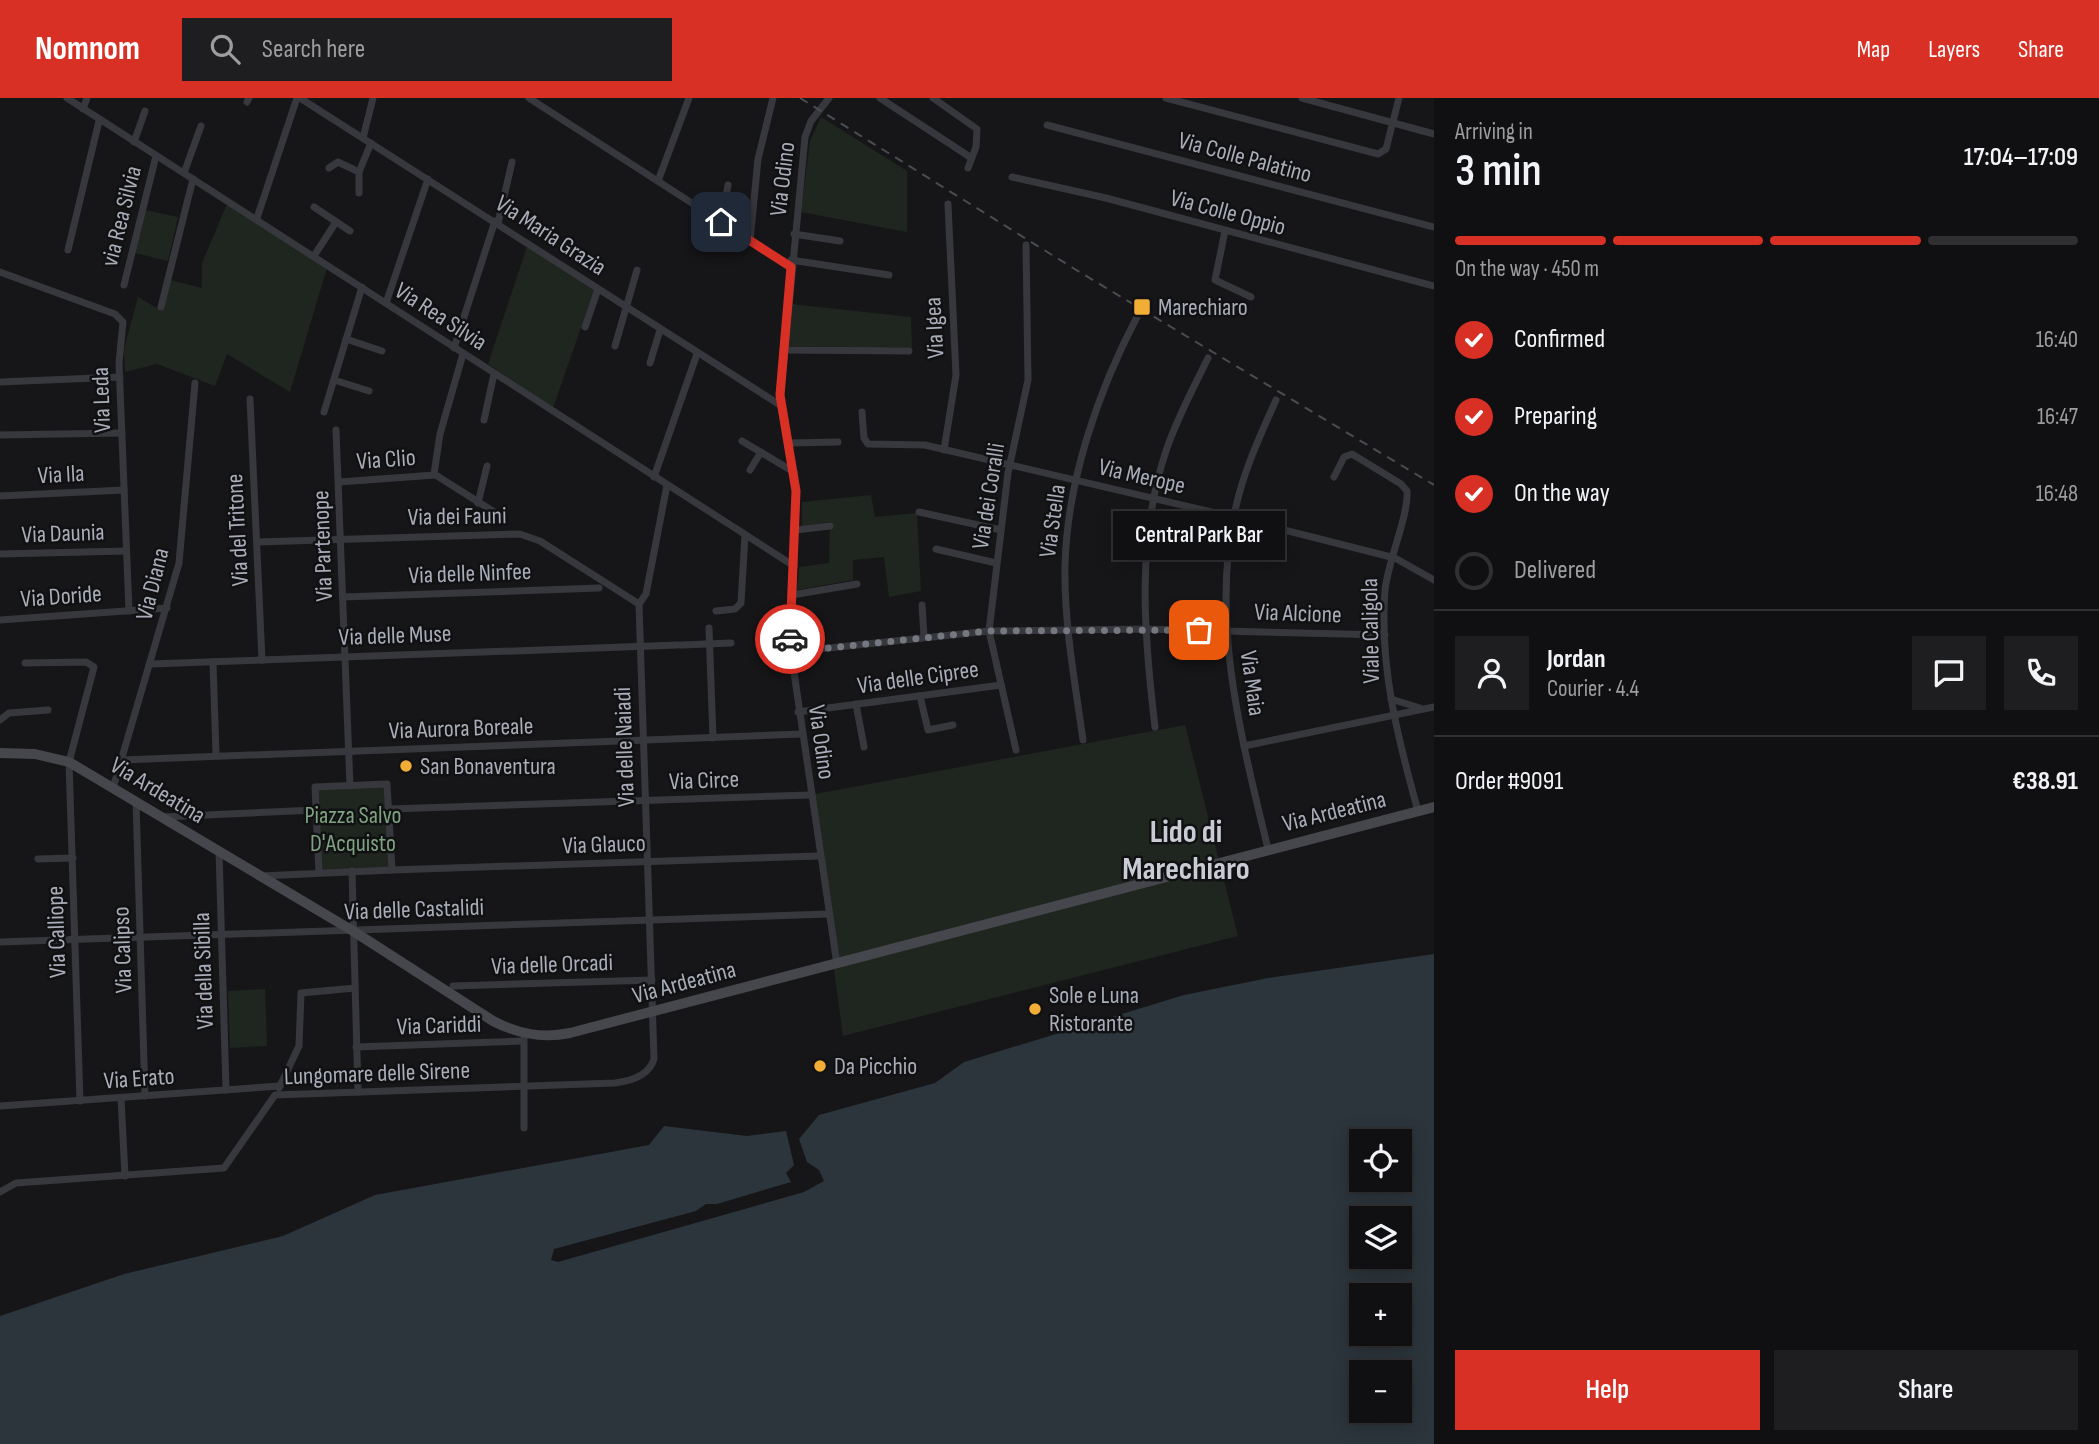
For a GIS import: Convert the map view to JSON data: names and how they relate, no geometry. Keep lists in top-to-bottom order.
{
  "streets": {
    "main road": ["Via Ardeatina"],
    "street": [
      "Via Colle Palatino",
      "Via Odino",
      "Via Colle Oppio",
      "via Rea Silvia",
      "Via Maria Grazia",
      "Via Rea Silvia",
      "Via Igea",
      "Via Leda",
      "Via Clio",
      "Via Ila",
      "Via Merope",
      "Via dei Coralli",
      "Via dei Fauni",
      "Via Stella",
      "Via del Tritone",
      "Via Daunia",
      "Via Partenope",
      "Via delle Ninfee",
      "Via Diana",
      "Via Doride",
      "Via Alcione",
      "Viale Caligola",
      "Via delle Muse",
      "Via delle Cipree",
      "Via Maia",
      "Via Aurora Boreale",
      "Via delle Naiadi",
      "Via Circe",
      "Via Glauco",
      "Via delle Castalidi",
      "Via Calliope",
      "Via Calipso",
      "Via delle Orcadi",
      "Via della Sibilla",
      "Via Cariddi",
      "Lungomare delle Sirene",
      "Via Erato"
    ]
  },
  "crossings": [
    ["Via Odino", "Via Maria Grazia"],
    ["Via Odino", "Via Rea Silvia"],
    ["Via Odino", "Via Alcione"],
    ["Via Odino", "Via delle Cipree"],
    ["Via Odino", "Via Aurora Boreale"],
    ["Via Odino", "Via Circe"],
    ["Via Odino", "Via Ardeatina"],
    ["Via Odino", "Via Glauco"],
    ["Via Odino", "Via delle Castalidi"],
    ["via Rea Silvia", "Via Rea Silvia"],
    ["Via Rea Silvia", "Via delle Naiadi"],
    ["Via Igea", "Via Merope"],
    ["Via Leda", "Via Ila"],
    ["Via Leda", "Via Daunia"],
    ["Via Leda", "Via Doride"],
    ["Via Clio", "Via Partenope"],
    ["Via Merope", "Via dei Coralli"],
    ["Via Merope", "Via Stella"],
    ["Via Merope", "Viale Caligola"],
    ["Via Merope", "Via Maia"],
    ["Via dei Coralli", "Via Alcione"],
    ["Via dei Coralli", "Via delle Cipree"],
    ["Via dei Fauni", "Via del Tritone"],
    ["Via dei Fauni", "Via Partenope"],
    ["Via dei Fauni", "Via delle Naiadi"],
    ["Via Stella", "Via Alcione"],
    ["Via del Tritone", "Via delle Muse"],
    ["Via Partenope", "Via delle Ninfee"],
    ["Via Partenope", "Via delle Muse"],
    ["Via Partenope", "Via Aurora Boreale"],
    ["Via Diana", "Via Doride"],
    ["Via Diana", "Via delle Muse"],
    ["Via Diana", "Via Aurora Boreale"],
    ["Via Diana", "Via Ardeatina"],
    ["Via Alcione", "Viale Caligola"],
    ["Via Alcione", "Via Maia"],
    ["Viale Caligola", "Via Ardeatina"],
    ["Via delle Muse", "Via delle Naiadi"],
    ["Via Maia", "Via Ardeatina"],
    ["Via Aurora Boreale", "Via delle Naiadi"],
    ["Via delle Naiadi", "Via Circe"],
    ["Via delle Naiadi", "Via Ardeatina"],
    ["Via delle Naiadi", "Via Glauco"],
    ["Via delle Naiadi", "Via delle Castalidi"],
    ["Via delle Naiadi", "Via delle Orcadi"],
    ["Via delle Naiadi", "Lungomare delle Sirene"],
    ["Via Ardeatina", "Via delle Castalidi"],
    ["Via Ardeatina", "Via Calliope"],
    ["Via Ardeatina", "Via Calipso"],
    ["Via Ardeatina", "Via della Sibilla"],
    ["Via Ardeatina", "Via Cariddi"],
    ["Via Ardeatina", "Lungomare delle Sirene"],
    ["Via delle Castalidi", "Via Calliope"],
    ["Via delle Castalidi", "Via Calipso"],
    ["Via delle Castalidi", "Via della Sibilla"],
    ["Via Calliope", "Via Erato"],
    ["Via Calipso", "Via Erato"],
    ["Via della Sibilla", "Via Erato"]
  ],
  "districts": ["Lido di Marechiaro"],
  "parks": ["Piazza Salvo D'Acquisto"],
  "places": {
    "transit": ["Marechiaro"],
    "other": [
      "Central Park Bar",
      "San Bonaventura",
      "Sole e Luna Ristorante",
      "Da Picchio"
    ]
  },
  "page": {
    "header": "Nomnom",
    "search": "Search here",
    "nav": ["Map", "Layers", "Share"],
    "heading": ["3 min", "Arriving in", "17:04–17:09"],
    "panel": [
      "Jordan",
      "Courier · 4.4",
      "Order #9091",
      "€38.91"
    ],
    "bar": "On the way · 450 m",
    "list": [
      ["Confirmed", "16:40"],
      ["Preparing", "16:47"],
      ["On the way", "16:48"],
      "Delivered"
    ],
    "bubble": "Central Park Bar",
    "map_buttons": ["+", "−"],
    "buttons": ["Help", "Share"]
  }
}
